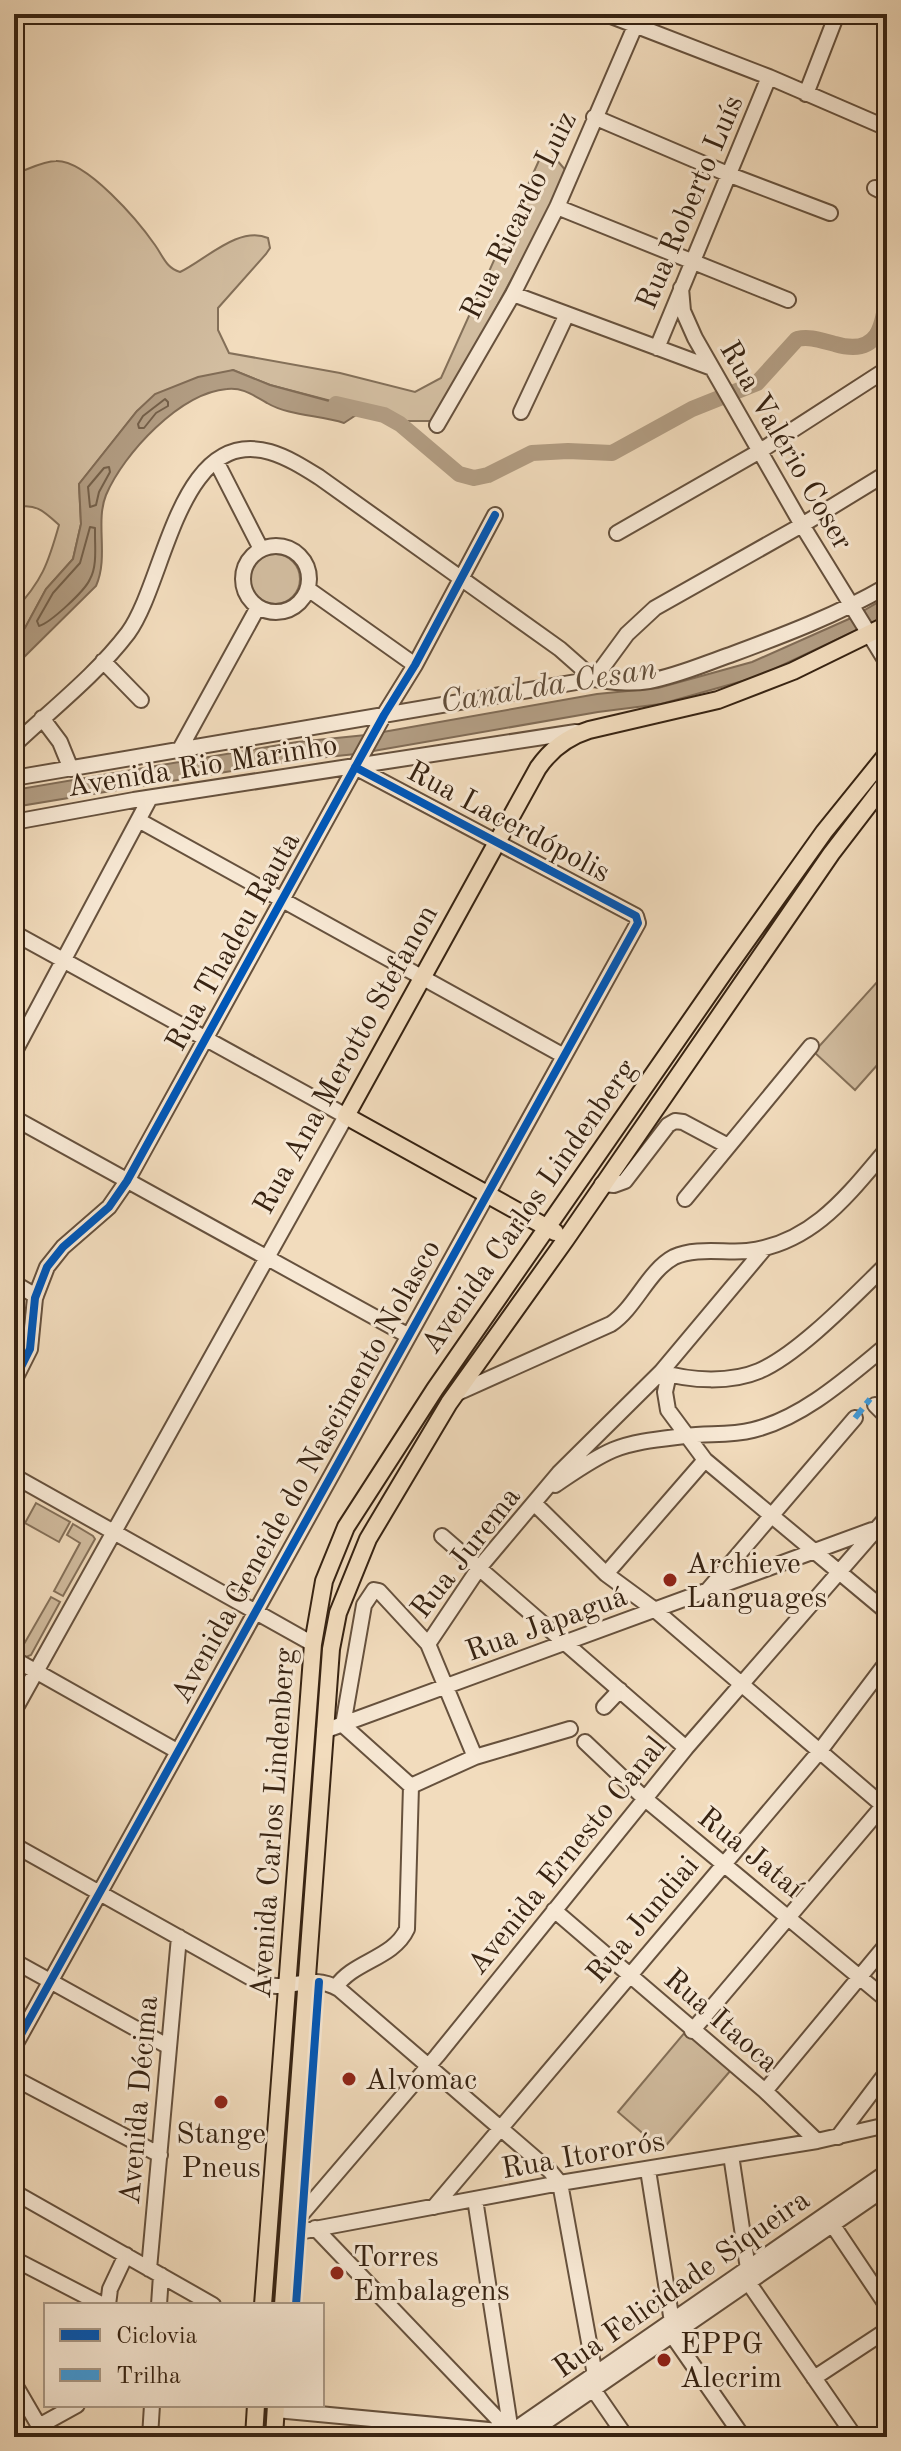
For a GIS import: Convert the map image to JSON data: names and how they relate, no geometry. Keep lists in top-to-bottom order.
{
  "streets": {
    "main road": ["Rua Ana Merotto Stefanon", "Avenida Carlos Lindenberg"],
    "street": [
      "Rua Roberto Luís",
      "Rua Ricardo Luiz",
      "Rua Valério Coser",
      "Avenida Rio Marinho",
      "Rua Lacerdópolis",
      "Rua Thadeu Rauta",
      "Avenida Geneide do Nascimento Nolasco",
      "Rua Jurema",
      "Rua Japaguá",
      "Rua Jataí",
      "Avenida Ernesto Canal",
      "Rua Jundiai",
      "Rua Itaoca",
      "Avenida Décima",
      "Rua Itororós",
      "Rua Felicidade Siqueira"
    ]
  },
  "crossings": [
    ["Rua Roberto Luís", "Rua Valério Coser"],
    ["Rua Valério Coser", "Rua Ana Merotto Stefanon"],
    ["Avenida Rio Marinho", "Rua Lacerdópolis"],
    ["Avenida Rio Marinho", "Rua Thadeu Rauta"],
    ["Avenida Rio Marinho", "Rua Ana Merotto Stefanon"],
    ["Rua Lacerdópolis", "Rua Thadeu Rauta"],
    ["Rua Lacerdópolis", "Rua Ana Merotto Stefanon"],
    ["Rua Lacerdópolis", "Avenida Geneide do Nascimento Nolasco"],
    ["Avenida Carlos Lindenberg", "Rua Japaguá"],
    ["Avenida Carlos Lindenberg", "Avenida Ernesto Canal"],
    ["Avenida Carlos Lindenberg", "Rua Itororós"],
    ["Rua Japaguá", "Avenida Ernesto Canal"],
    ["Rua Jataí", "Avenida Ernesto Canal"],
    ["Rua Jataí", "Rua Jundiai"],
    ["Avenida Ernesto Canal", "Rua Itaoca"],
    ["Avenida Ernesto Canal", "Rua Itororós"],
    ["Rua Jundiai", "Rua Itaoca"],
    ["Rua Jundiai", "Rua Itororós"],
    ["Rua Itaoca", "Rua Itororós"]
  ],
  "water": ["Canal da Cesan"],
  "places": [
    "Archieve Languages",
    "Alvomac",
    "Stange Pneus",
    "Torres Embalagens",
    "EPPG Alecrim"
  ],
  "legend": ["Ciclovia", "Trilha"]
}
